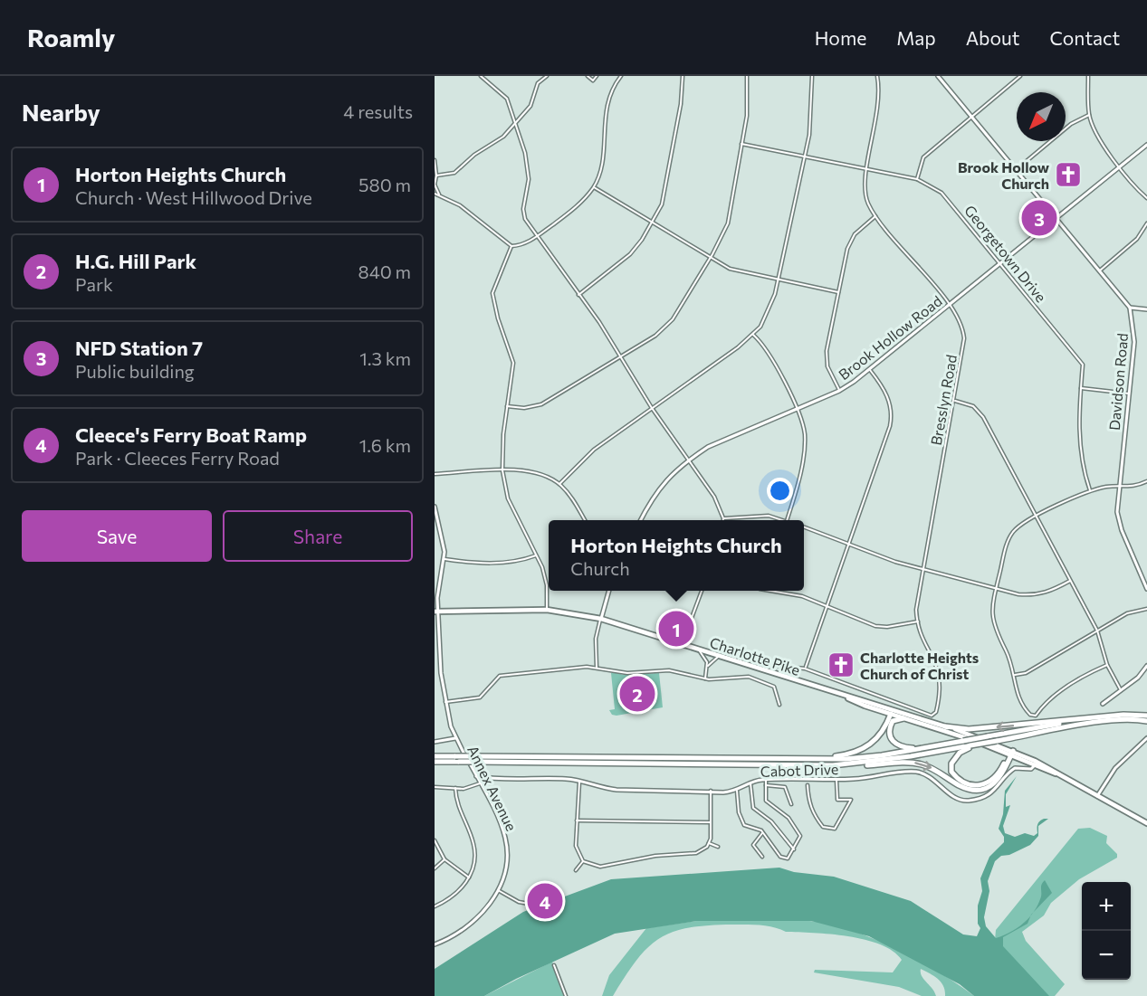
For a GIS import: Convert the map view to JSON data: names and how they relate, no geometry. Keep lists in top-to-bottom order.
{
  "streets": {
    "main road": ["Charlotte Pike"],
    "street": [
      "Georgetown Drive",
      "Brook Hollow Road",
      "Davidson Road",
      "Bresslyn Road",
      "Cabot Drive",
      "Annex Avenue"
    ]
  },
  "crossings": [
    ["Georgetown Drive", "Brook Hollow Road"],
    ["Georgetown Drive", "Bresslyn Road"],
    ["Brook Hollow Road", "Bresslyn Road"],
    ["Charlotte Pike", "Cabot Drive"],
    ["Charlotte Pike", "Annex Avenue"],
    ["Cabot Drive", "Annex Avenue"]
  ],
  "places": {
    "church": ["Brook Hollow Church", "Charlotte Heights Church of Christ"]
  },
  "north": "bottom left",
  "page": {
    "header": "Roamly",
    "nav": [
      "Home",
      "Map",
      "About",
      "Contact"
    ],
    "heading": ["Nearby", "4 results"],
    "list": [
      {
        "mark": "1",
        "name": "Horton Heights Church",
        "note": "Church · West Hillwood Drive",
        "value": "580 m"
      },
      {
        "mark": "2",
        "name": "H.G. Hill Park",
        "note": "Park",
        "value": "840 m"
      },
      {
        "mark": "3",
        "name": "NFD Station 7",
        "note": "Public building",
        "value": "1.3 km"
      },
      {
        "mark": "4",
        "name": "Cleece's Ferry Boat Ramp",
        "note": "Park · Cleeces Ferry Road",
        "value": "1.6 km"
      }
    ],
    "pins": [
      "3",
      "1",
      "2",
      "4"
    ],
    "buttons": ["Save", "Share"],
    "popup": ["Horton Heights Church", "Church"],
    "map_buttons": ["+", "−"]
  }
}
